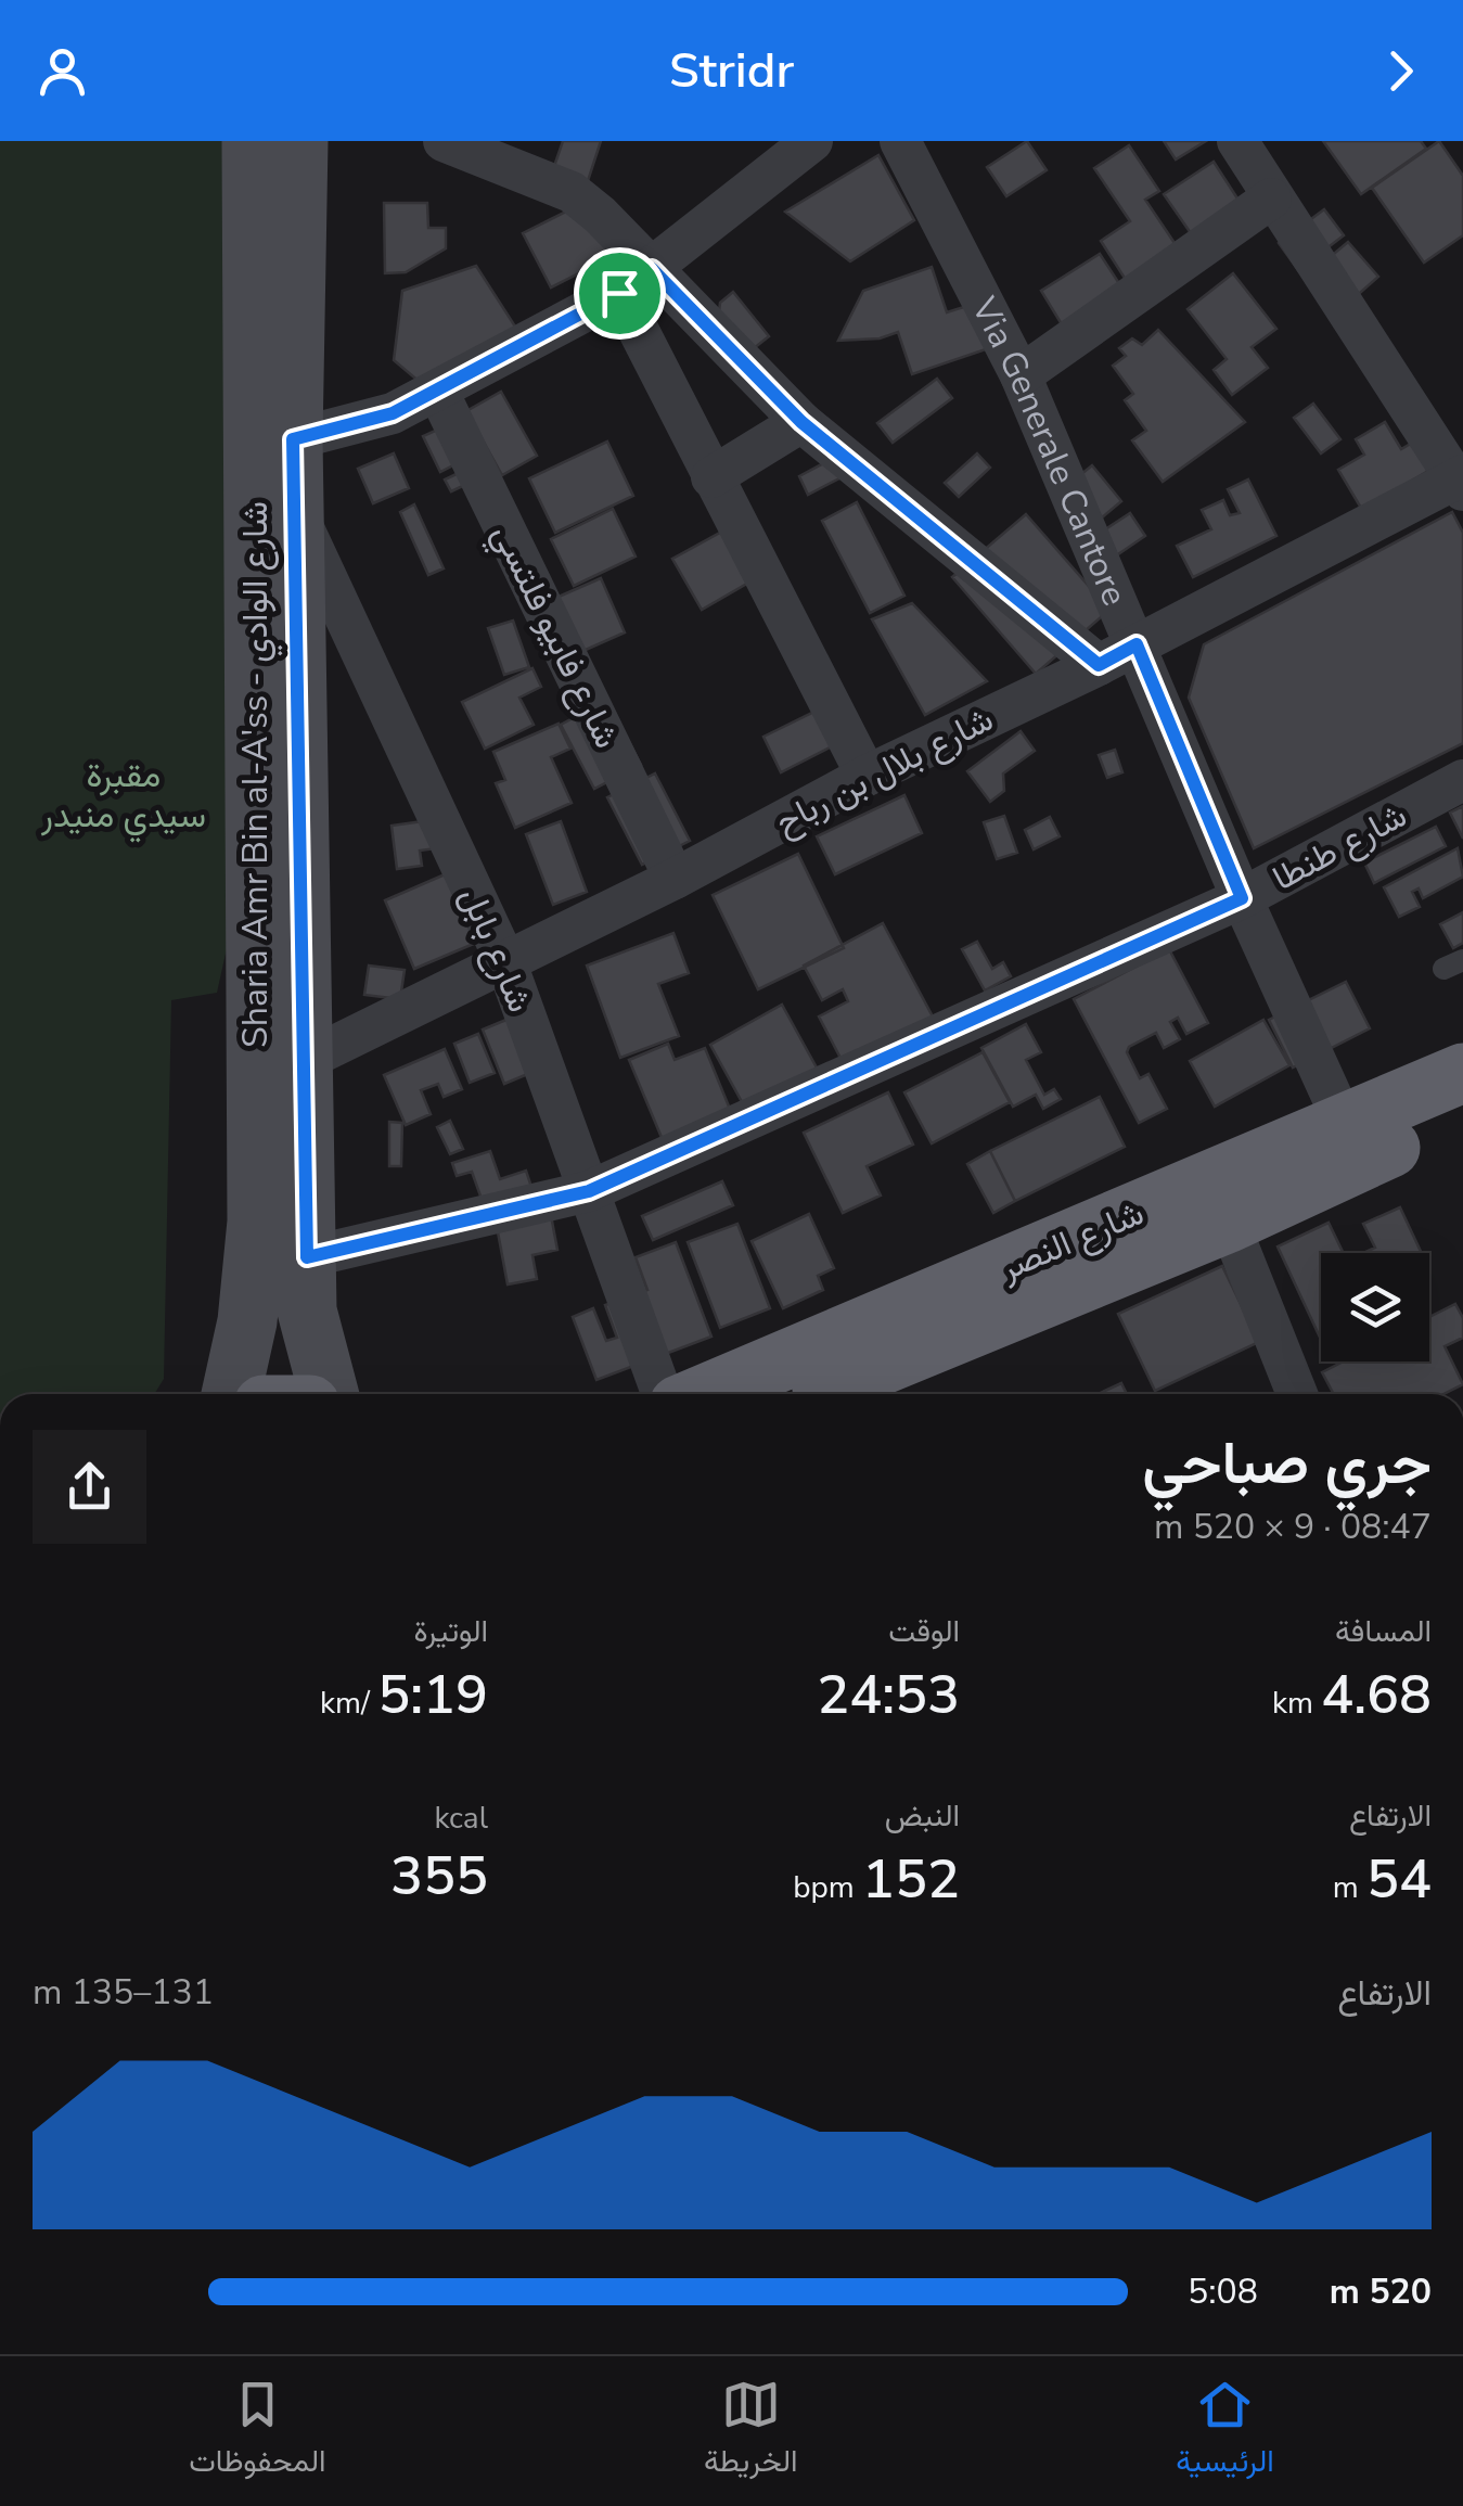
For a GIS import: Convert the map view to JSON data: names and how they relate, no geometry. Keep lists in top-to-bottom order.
{
  "streets": {
    "highway": ["شارع النصر"],
    "main road": ["Sharia Amr Bin al-A'ss - شارع الوادي"],
    "street": [
      "Via Generale Cantore",
      "شارع فابيو فلتسي",
      "شارع بلال بن رباح",
      "شارع طنطا",
      "شارع بابل"
    ]
  },
  "crossings": [
    ["Via Generale Cantore", "شارع بلال بن رباح"],
    ["Via Generale Cantore", "شارع طنطا"],
    ["Via Generale Cantore", "شارع النصر"],
    ["شارع فابيو فلتسي", "شارع بلال بن رباح"],
    ["شارع بلال بن رباح", "Sharia Amr Bin al-A'ss - شارع الوادي"],
    ["شارع بلال بن رباح", "شارع بابل"],
    ["Sharia Amr Bin al-A'ss - شارع الوادي", "شارع طنطا"],
    ["Sharia Amr Bin al-A'ss - شارع الوادي", "شارع بابل"],
    ["شارع طنطا", "شارع بابل"]
  ],
  "parks": ["مقبرة سيدي منيدر"],
  "page": {
    "header": "Stridr",
    "heading": ["جري صباحي", "08:47 · 9 × 520 m"],
    "stats": [
      ["المسافة", "4.68 km"],
      ["الوقت", "24:53"],
      ["الوتيرة", "5:19 /km"],
      ["الارتفاع", "54 m"],
      ["النبض", "152 bpm"],
      ["kcal", "355"]
    ],
    "chart": ["الارتفاع", "131–135 m"],
    "list": [
      {
        "name": "520 m",
        "note": "5:08"
      }
    ],
    "tabs": ["الرئيسية", "الخريطة", "المحفوظات"]
  }
}
